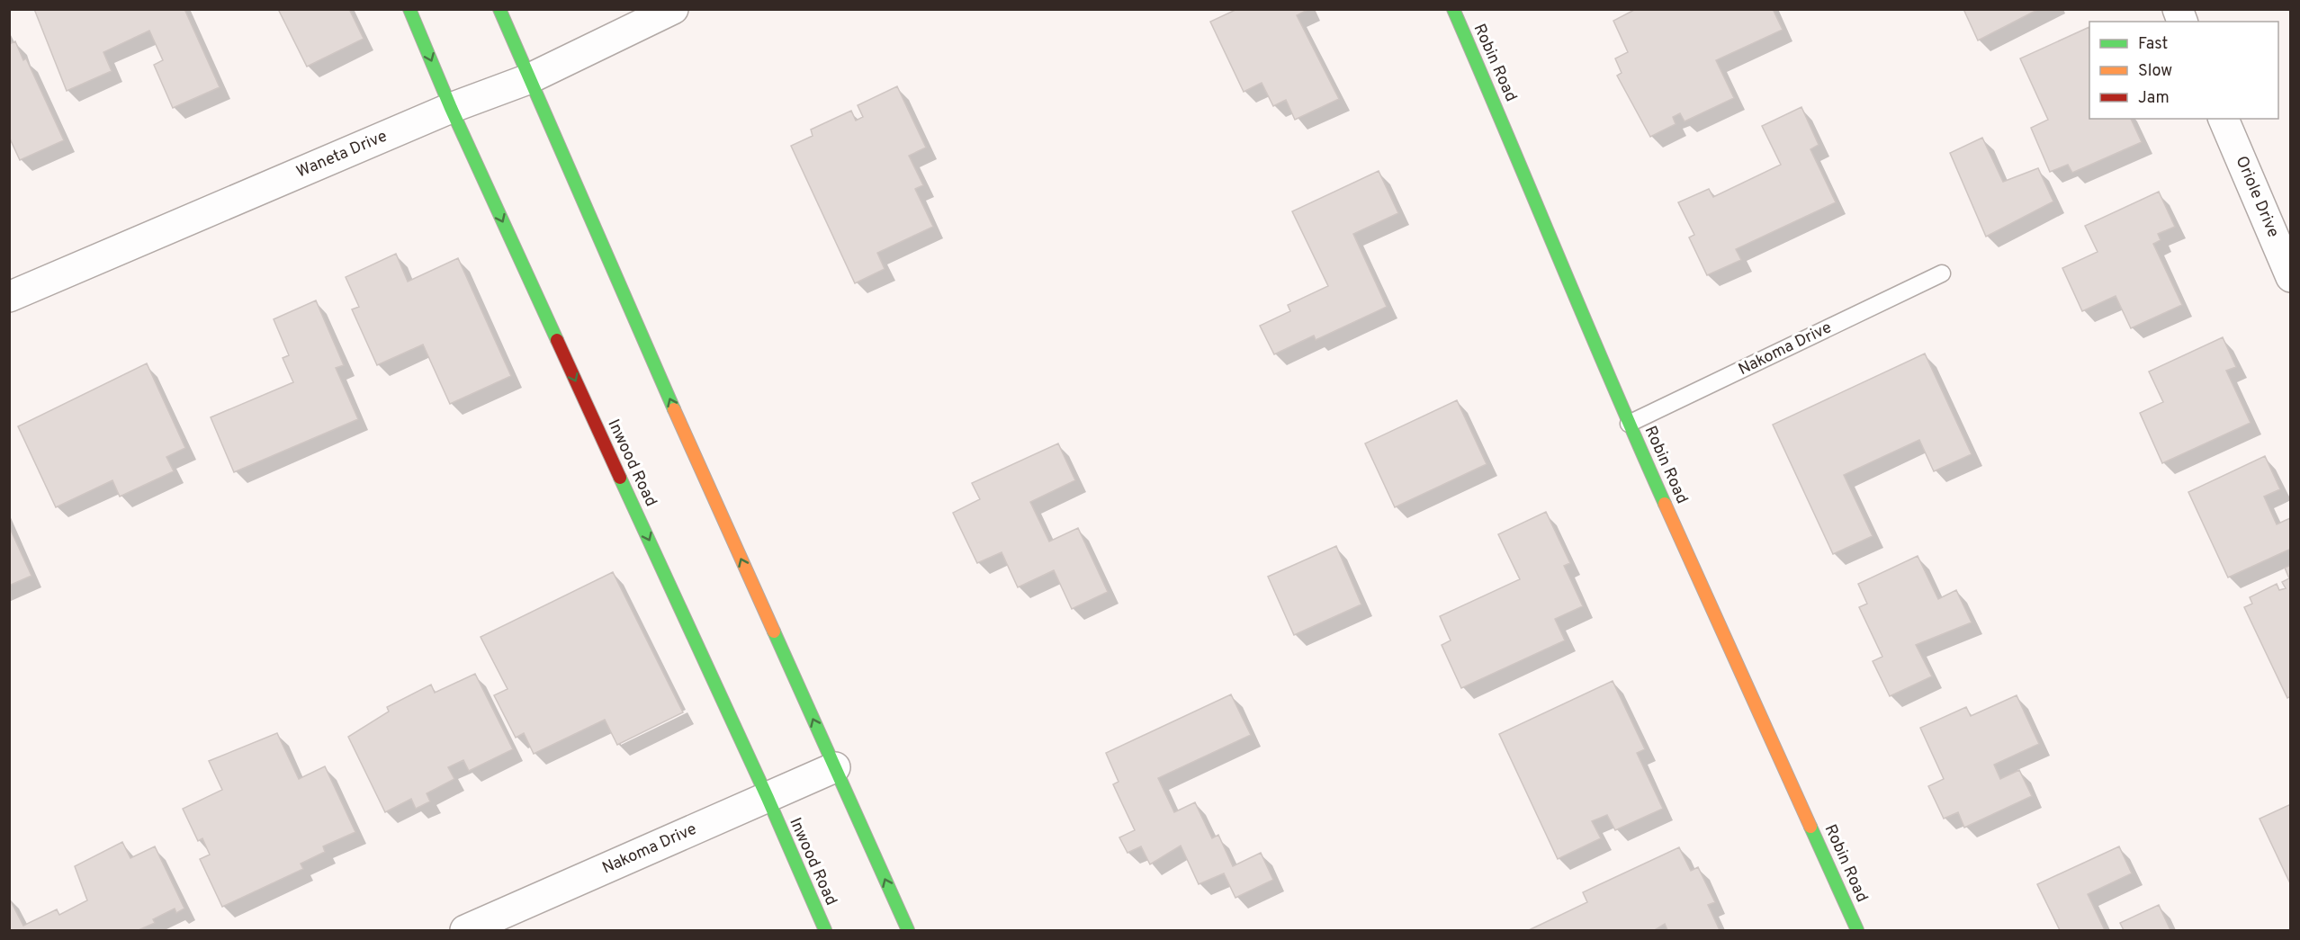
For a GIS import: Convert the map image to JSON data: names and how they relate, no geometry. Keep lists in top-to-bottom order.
{
  "streets": {
    "main road": ["Robin Road", "Inwood Road"],
    "street": ["Waneta Drive", "Oriole Drive", "Nakoma Drive"]
  },
  "crossings": [
    ["Robin Road", "Nakoma Drive"],
    ["Waneta Drive", "Inwood Road"],
    ["Nakoma Drive", "Inwood Road"]
  ],
  "legend": ["Fast", "Slow", "Jam"]
}
